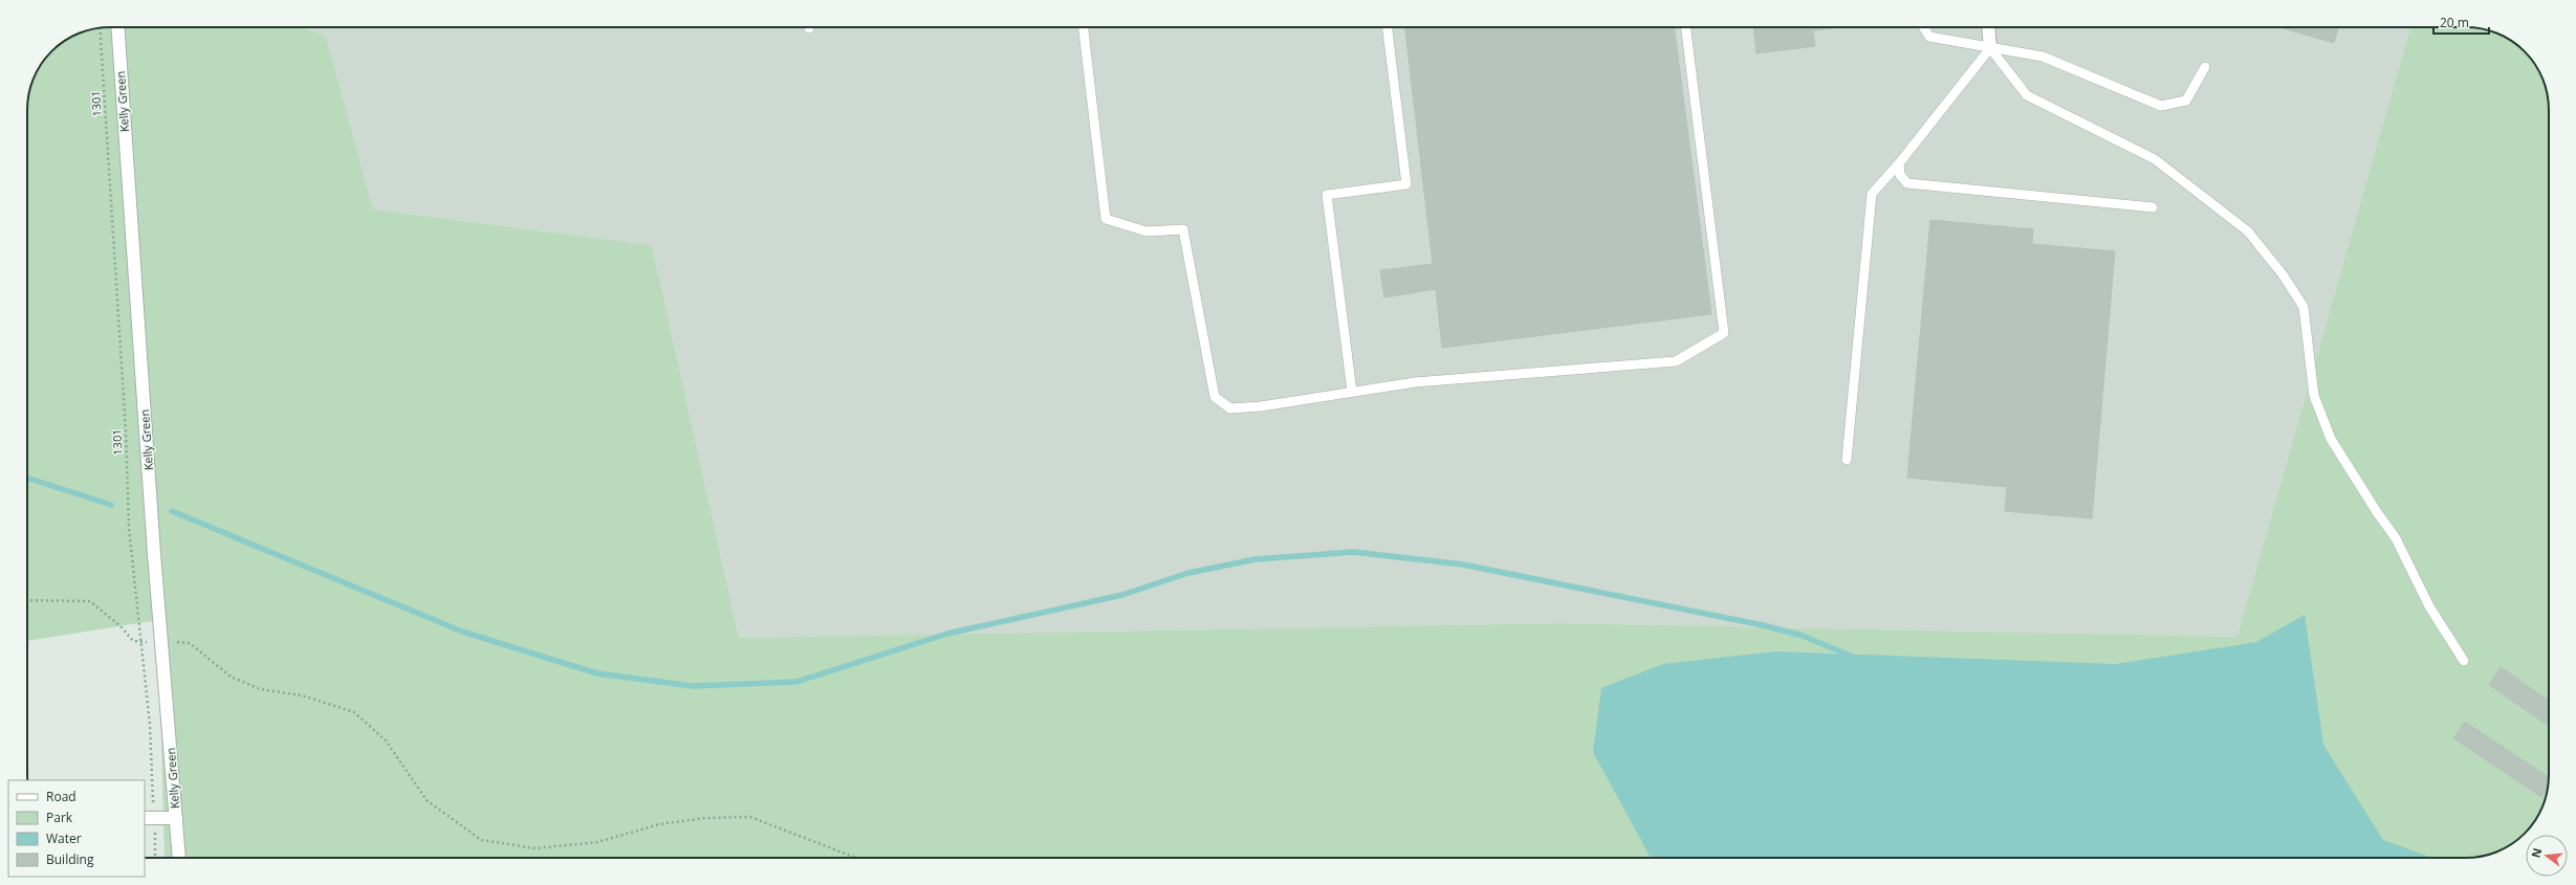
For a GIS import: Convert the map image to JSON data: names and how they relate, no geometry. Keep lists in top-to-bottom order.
{
  "streets": {
    "street": ["Kelly Green"],
    "path": ["1301"]
  },
  "legend": [
    "Road",
    "Park",
    "Water",
    "Building"
  ],
  "scale_bar": "20 m",
  "north": "left"
}
